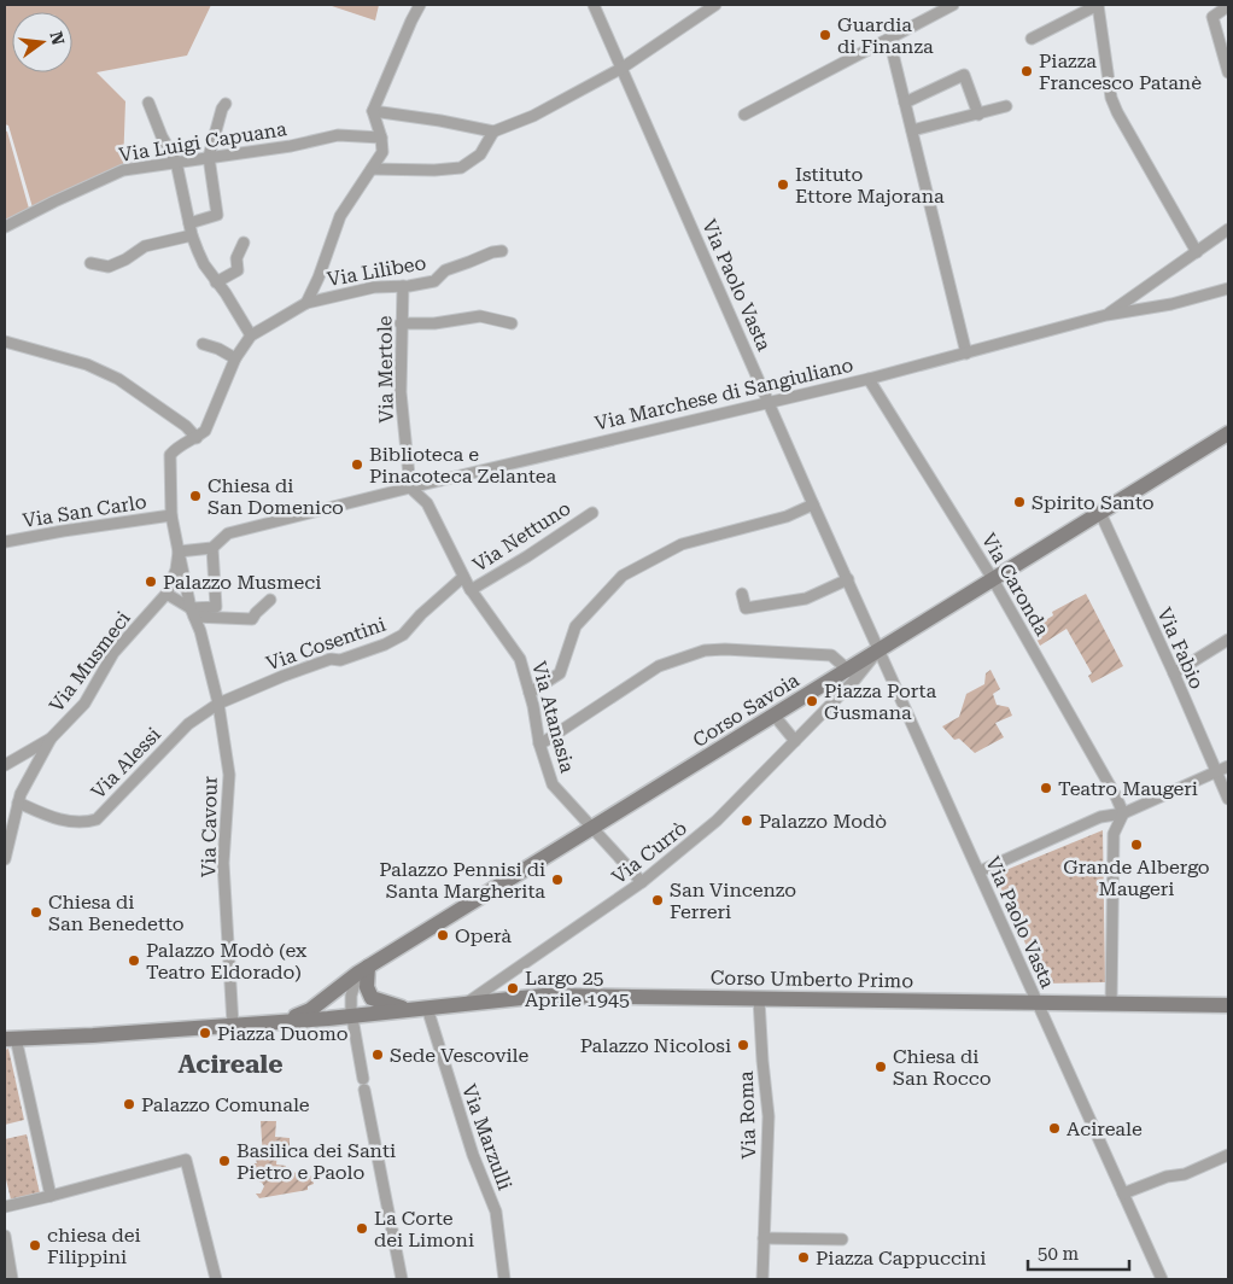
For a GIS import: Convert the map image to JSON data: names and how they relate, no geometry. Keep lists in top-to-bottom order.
{
  "streets": {
    "street": [
      "Via Luigi Capuana",
      "Via Lilibeo",
      "Via Paolo Vasta",
      "Via Mertole",
      "Via Marchese di Sangiuliano",
      "Via San Carlo",
      "Via Nettuno",
      "Via Caronda",
      "Via Cosentini",
      "Via Fabio",
      "Via Musmeci",
      "Corso Savoia",
      "Via Atanasia",
      "Via Alessi",
      "Via Cavour",
      "Via Currò",
      "Corso Umberto Primo",
      "Via Roma",
      "Via Marzulli"
    ]
  },
  "crossings": [
    ["Via Lilibeo", "Via Mertole"],
    ["Via Lilibeo", "Via San Carlo"],
    ["Via Lilibeo", "Via Cavour"],
    ["Via Paolo Vasta", "Via Marchese di Sangiuliano"],
    ["Via Paolo Vasta", "Corso Savoia"],
    ["Via Paolo Vasta", "Corso Umberto Primo"],
    ["Via Mertole", "Via Marchese di Sangiuliano"],
    ["Via Mertole", "Via Atanasia"],
    ["Via Marchese di Sangiuliano", "Via Caronda"],
    ["Via Marchese di Sangiuliano", "Via Atanasia"],
    ["Via San Carlo", "Via Cavour"],
    ["Via Nettuno", "Via Atanasia"],
    ["Via Caronda", "Corso Savoia"],
    ["Via Cosentini", "Via Atanasia"],
    ["Via Cosentini", "Via Alessi"],
    ["Via Cosentini", "Via Cavour"],
    ["Via Fabio", "Corso Savoia"],
    ["Corso Savoia", "Via Atanasia"],
    ["Corso Savoia", "Via Currò"],
    ["Corso Savoia", "Corso Umberto Primo"],
    ["Via Atanasia", "Via Currò"],
    ["Via Alessi", "Via Cavour"],
    ["Via Currò", "Corso Umberto Primo"],
    ["Corso Umberto Primo", "Via Roma"],
    ["Corso Umberto Primo", "Via Marzulli"]
  ],
  "districts": ["Acireale"],
  "places": [
    "Guardia di Finanza",
    "Piazza Francesco Patanè",
    "Istituto Ettore Majorana",
    "Biblioteca e Pinacoteca Zelantea",
    "Chiesa di San Domenico",
    "Spirito Santo",
    "Palazzo Musmeci",
    "Piazza Porta Gusmana",
    "Teatro Maugeri",
    "Palazzo Modò",
    "Grande Albergo Maugeri",
    "Palazzo Pennisi di Santa Margherita",
    "San Vincenzo Ferreri",
    "Chiesa di San Benedetto",
    "Operà",
    "Palazzo Modò (ex Teatro Eldorado)",
    "Largo 25 Aprile 1945",
    "Piazza Duomo",
    "Palazzo Nicolosi",
    "Sede Vescovile",
    "Chiesa di San Rocco",
    "Palazzo Comunale",
    "Acireale",
    "Basilica dei Santi Pietro e Paolo",
    "La Corte dei Limoni",
    "chiesa dei Filippini",
    "Piazza Cappuccini"
  ],
  "scale_bar": "50 m",
  "north": "right"
}
